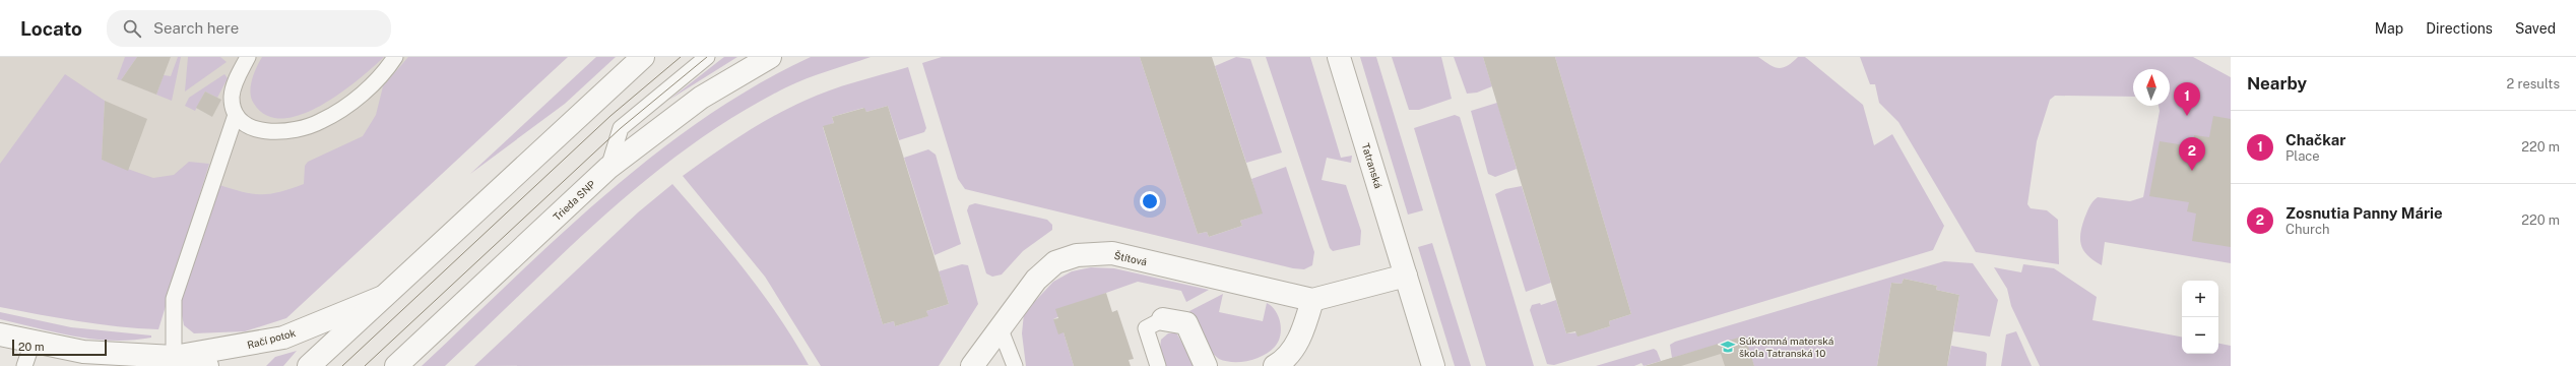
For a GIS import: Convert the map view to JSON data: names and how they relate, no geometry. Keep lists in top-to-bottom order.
{
  "streets": {
    "street": [
      "Tatranská",
      "Trieda SNP",
      "Štítová",
      "Račí potok"
    ]
  },
  "places": {
    "school or university": ["Súkromná materská škola Tatranská 10"]
  },
  "scale_bar": "20 m",
  "north": "top",
  "page": {
    "header": "Locato",
    "search": "Search here",
    "nav": ["Map", "Directions", "Saved"],
    "heading": ["Nearby", "2 results"],
    "pins": ["1", "2"],
    "list": [
      {
        "mark": "1",
        "name": "Chačkar",
        "note": "Place",
        "value": "220 m"
      },
      {
        "mark": "2",
        "name": "Zosnutia Panny Márie",
        "note": "Church",
        "value": "220 m"
      }
    ],
    "map_buttons": ["+", "−"],
    "scale": "20 m"
  }
}
